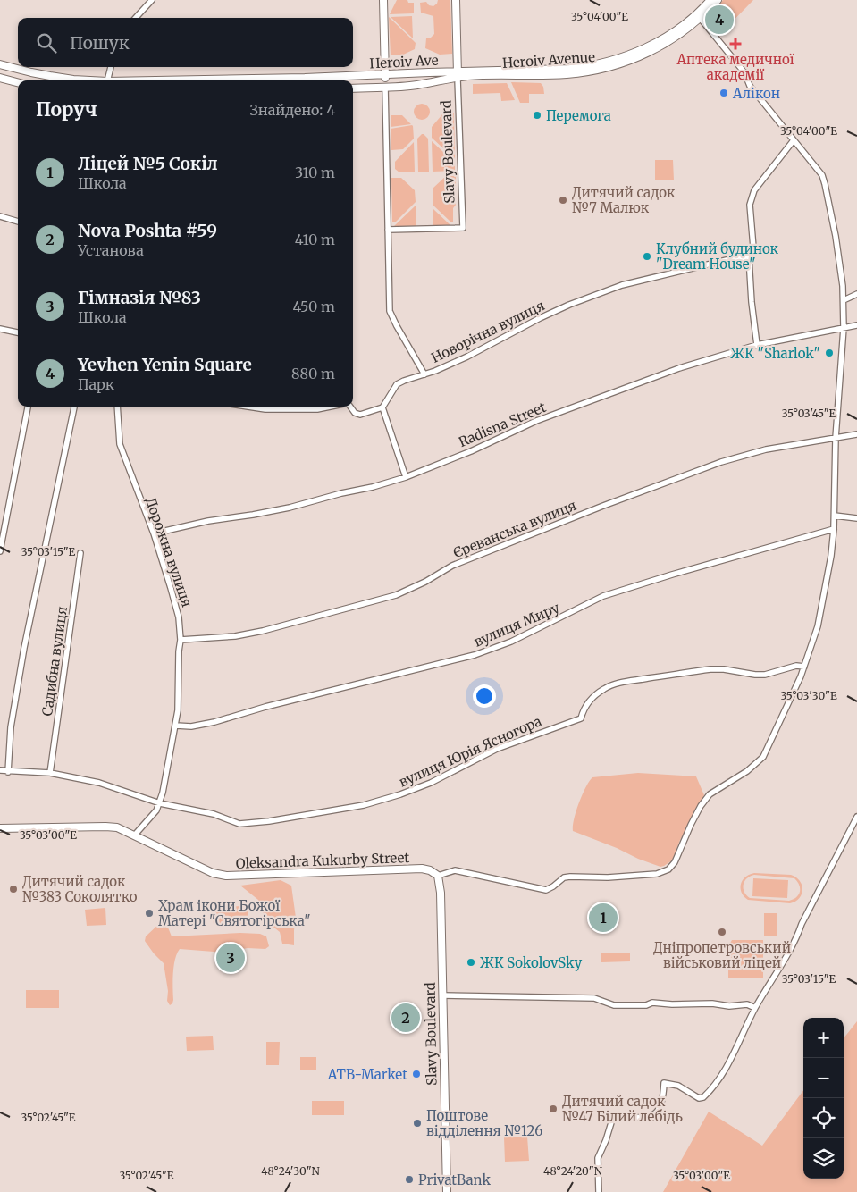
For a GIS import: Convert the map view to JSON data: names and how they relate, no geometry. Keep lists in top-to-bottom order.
{
  "streets": {
    "main road": ["Heroiv Ave", "Slavy Boulevard", "Oleksandra Kukurby Street"],
    "street": [
      "Новорічна вулиця",
      "Radisna Street",
      "Єреванська вулиця",
      "Дорожна вулиця",
      "вулиця Миру",
      "Садибна вулиця",
      "вулиця Юрія Ясногора"
    ]
  },
  "crossings": [
    ["Heroiv Ave", "Slavy Boulevard"],
    ["Slavy Boulevard", "Oleksandra Kukurby Street"],
    ["Radisna Street", "Дорожна вулиця"],
    ["Єреванська вулиця", "Дорожна вулиця"],
    ["Дорожна вулиця", "вулиця Миру"],
    ["Дорожна вулиця", "вулиця Юрія Ясногора"],
    ["Дорожна вулиця", "Oleksandra Kukurby Street"],
    ["Садибна вулиця", "вулиця Юрія Ясногора"]
  ],
  "places": {
    "health": ["Аптека медичної академії"],
    "other": [
      "Алікон",
      "Перемога",
      "Дитячий садок №7 Малюк",
      "Клубний будинок \"Dream House\"",
      "ЖК \"Sharlok\"",
      "Дитячий садок №383 Соколятко",
      "Храм ікони Божої Матері \"Святогірська\"",
      "Дніпропетровський військовий ліцей",
      "ЖК SokolovSky",
      "ATB-Market",
      "Дитячий садок №47 Білий лебідь",
      "Поштове відділення №126",
      "PrivatBank"
    ]
  },
  "page": {
    "pins": [
      "4",
      "1",
      "3",
      "2"
    ],
    "search": "Пошук",
    "heading": ["Поруч", "Знайдено: 4"],
    "list": [
      {
        "mark": "1",
        "name": "Ліцей №5 Сокіл",
        "note": "Школа",
        "value": "310 m"
      },
      {
        "mark": "2",
        "name": "Nova Poshta #59",
        "note": "Установа",
        "value": "410 m"
      },
      {
        "mark": "3",
        "name": "Гімназія №83",
        "note": "Школа",
        "value": "450 m"
      },
      {
        "mark": "4",
        "name": "Yevhen Yenin Square",
        "note": "Парк",
        "value": "880 m"
      }
    ],
    "map_buttons": ["+", "−"]
  },
  "coordinates": [
    "35°04'00\"E",
    "35°03'45\"E",
    "35°03'15\"E",
    "35°03'30\"E",
    "35°03'00\"E",
    "35°02'45\"E",
    "48°24'30\"N",
    "48°24'20\"N"
  ]
}
